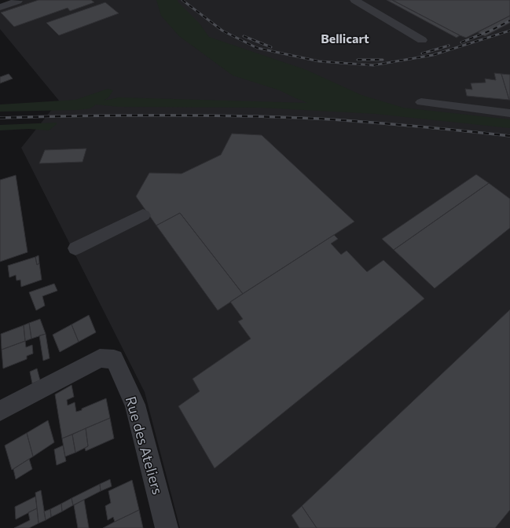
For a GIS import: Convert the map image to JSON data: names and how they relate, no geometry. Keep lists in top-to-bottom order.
{
  "streets": {
    "street": ["Rue des Ateliers"]
  },
  "districts": ["Bellicart"]
}
